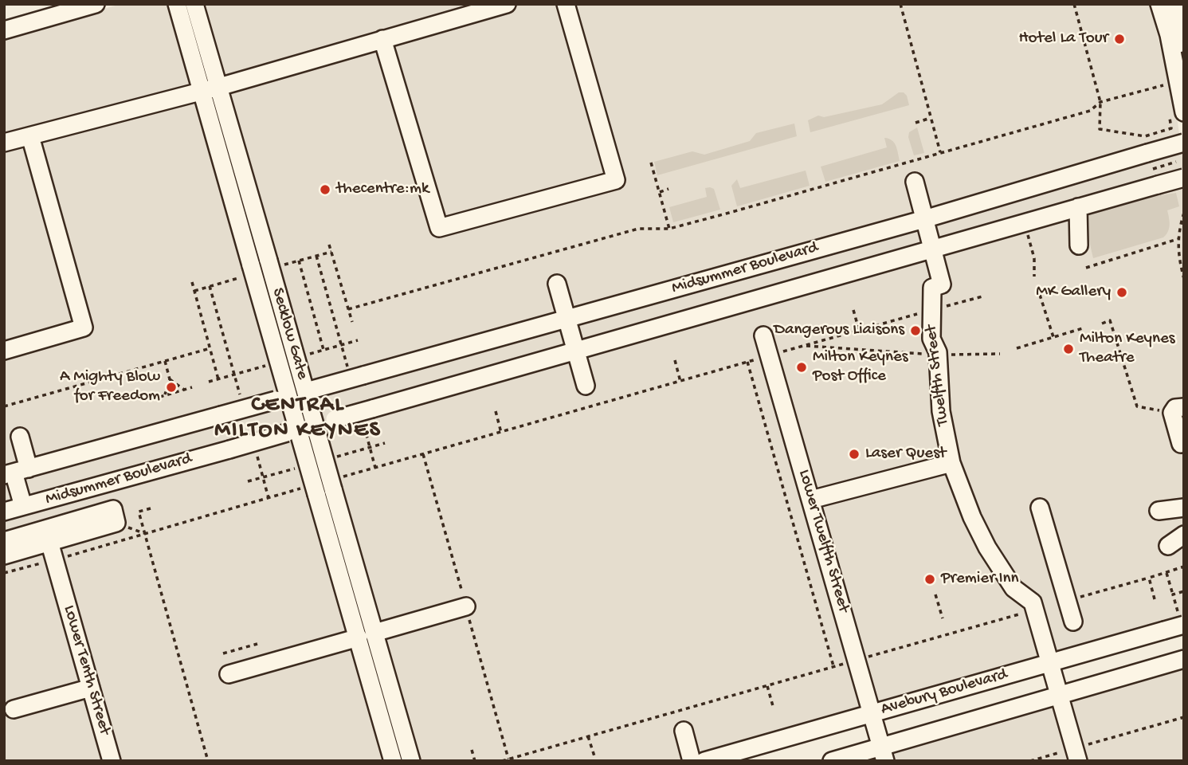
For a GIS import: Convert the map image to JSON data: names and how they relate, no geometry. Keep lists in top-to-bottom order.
{
  "streets": {
    "street": [
      "Midsummer Boulevard",
      "Secklow Gate",
      "Twelfth Street",
      "Lower Twelfth Street",
      "Lower Tenth Street",
      "Avebury Boulevard"
    ]
  },
  "crossings": [
    ["Midsummer Boulevard", "Secklow Gate"],
    ["Midsummer Boulevard", "Twelfth Street"],
    ["Twelfth Street", "Avebury Boulevard"],
    ["Lower Twelfth Street", "Avebury Boulevard"]
  ],
  "districts": ["CENTRAL MILTON KEYNES"],
  "places": [
    "Hotel La Tour",
    "thecentre:mk",
    "MK Gallery",
    "Dangerous Liaisons",
    "Milton Keynes Theatre",
    "Milton Keynes Post Office",
    "A Mighty Blow for Freedom",
    "Laser Quest",
    "Premier Inn"
  ]
}
